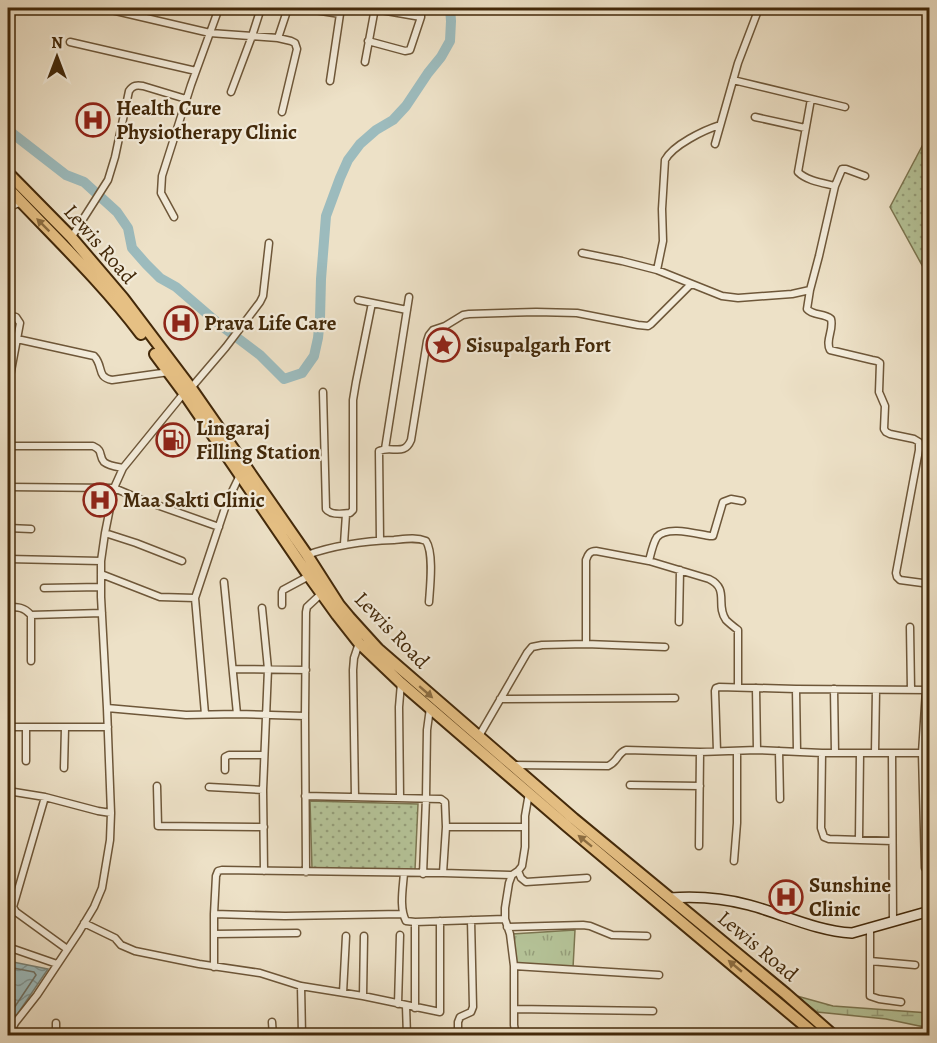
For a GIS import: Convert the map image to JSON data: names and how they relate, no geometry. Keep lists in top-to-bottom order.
{
  "streets": {
    "main road": ["Lewis Road"]
  },
  "places": {
    "hospital": [
      "Health Cure Physiotherapy Clinic",
      "Prava Life Care",
      "Maa Sakti Clinic",
      "Sunshine Clinic"
    ],
    "place": ["Sisupalgarh Fort"],
    "fuel station": ["Lingaraj Filling Station"]
  },
  "north": "top"
}
